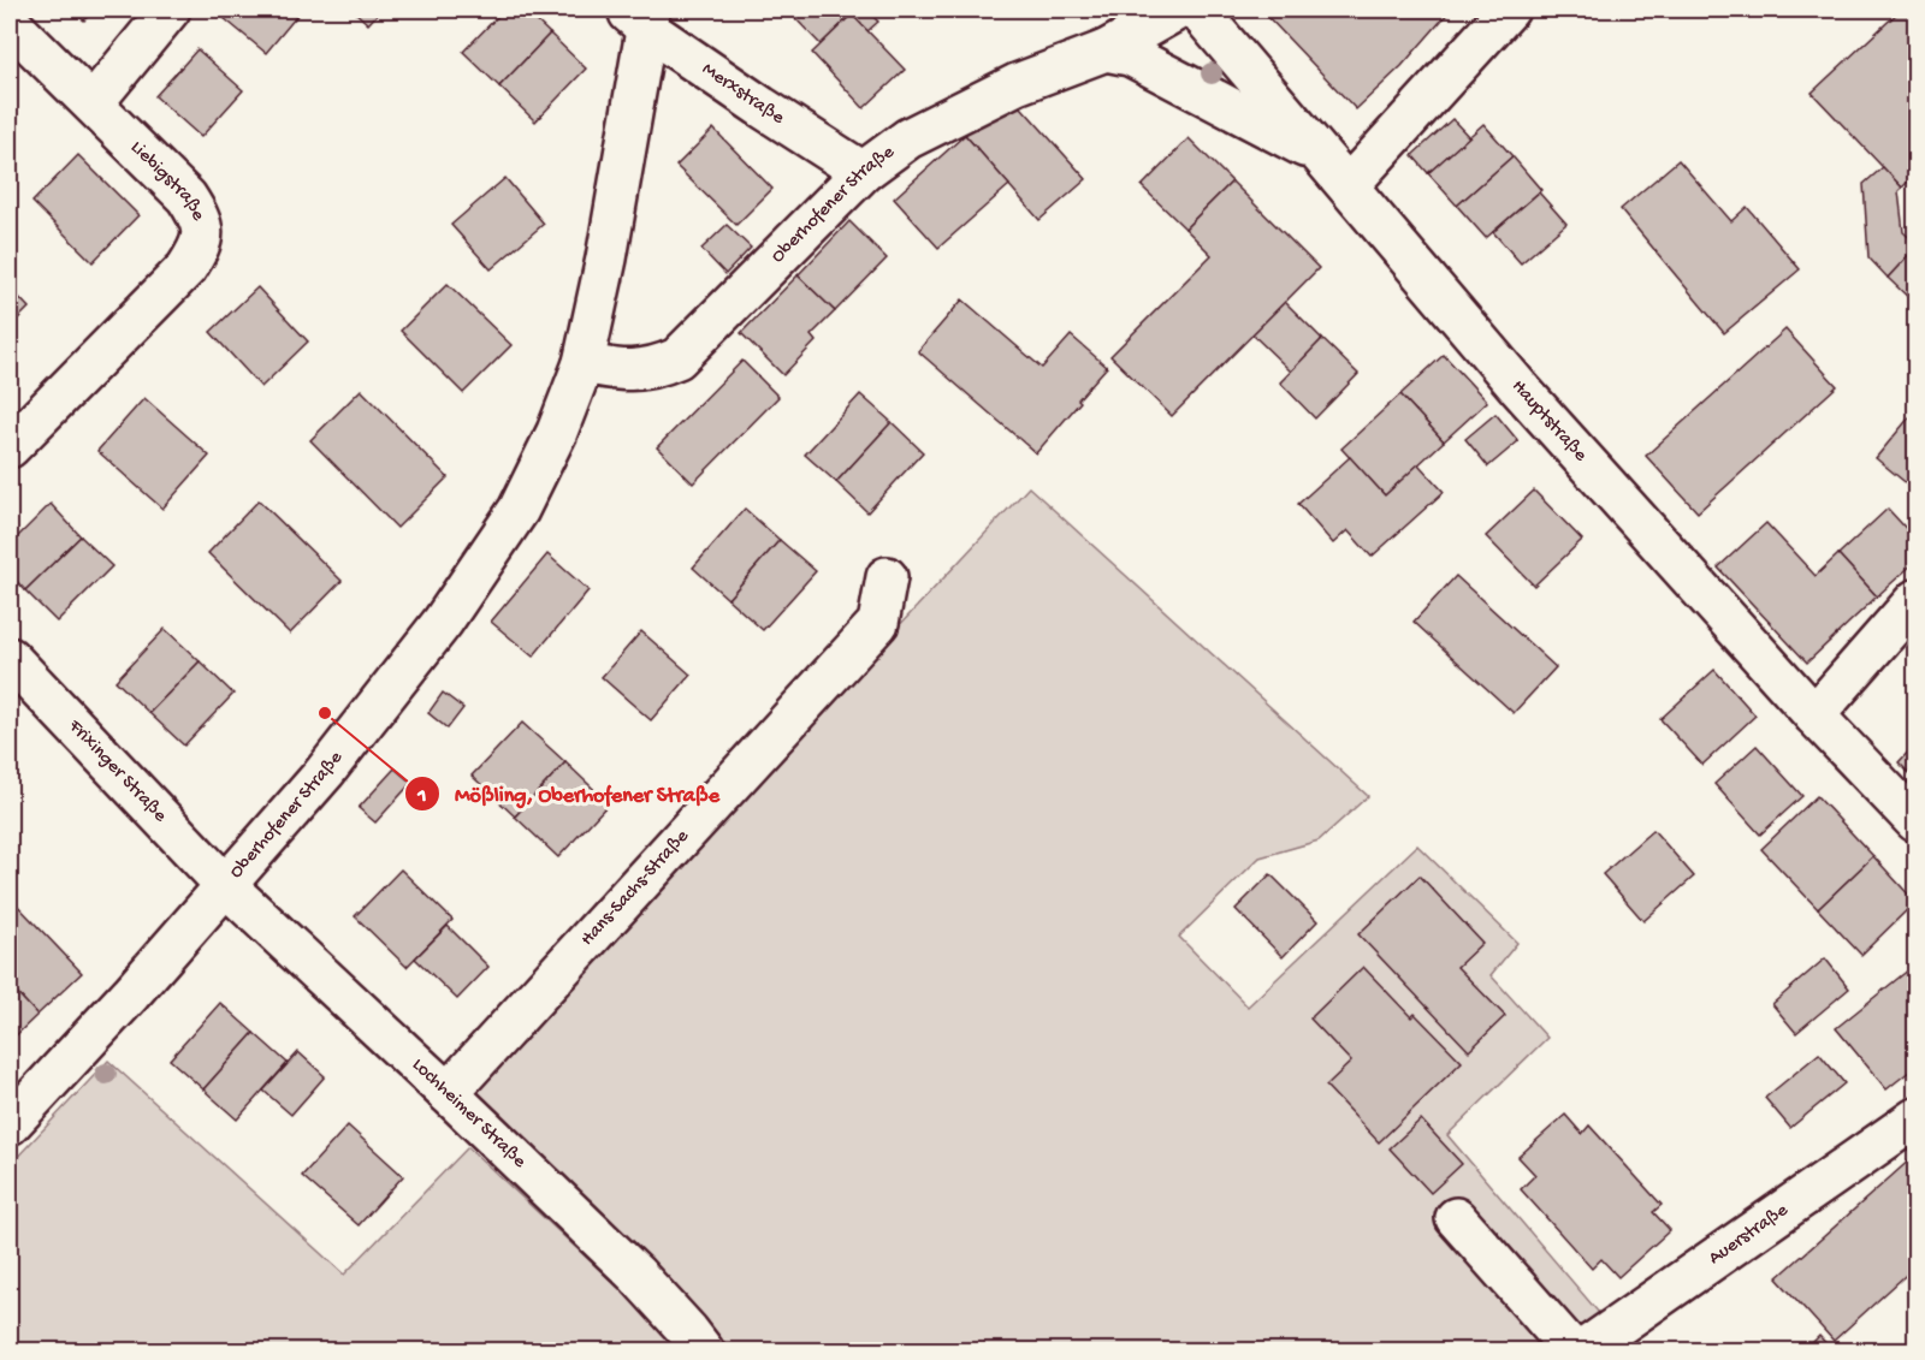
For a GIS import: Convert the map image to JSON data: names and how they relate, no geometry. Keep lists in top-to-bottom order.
{
  "streets": {
    "street": [
      "Merxstraße",
      "Liebigstraße",
      "Oberhofener Straße",
      "Hauptstraße",
      "Frixinger Straße",
      "Hans-Sachs-Straße",
      "Lochheimer Straße",
      "Auerstraße"
    ]
  },
  "crossings": [
    ["Merxstraße", "Oberhofener Straße"],
    ["Oberhofener Straße", "Frixinger Straße"],
    ["Oberhofener Straße", "Lochheimer Straße"],
    ["Frixinger Straße", "Lochheimer Straße"],
    ["Hans-Sachs-Straße", "Lochheimer Straße"]
  ],
  "places": ["Mößling, Oberhofener Straße"]
}
